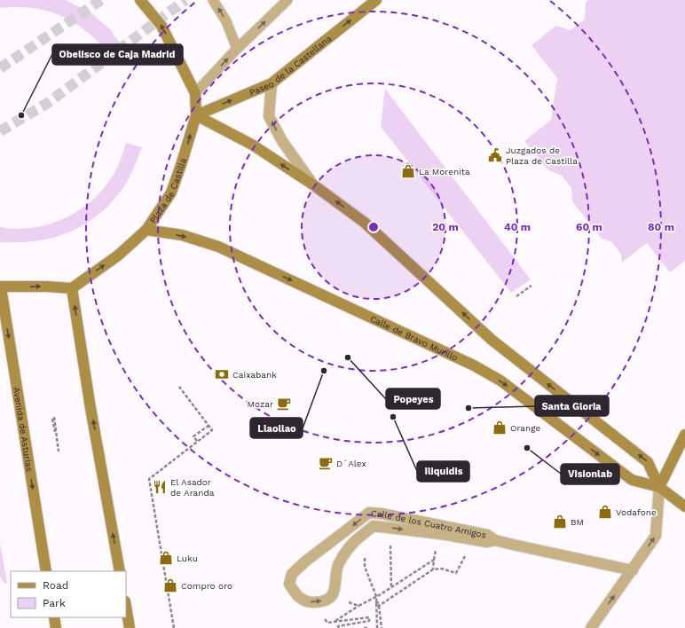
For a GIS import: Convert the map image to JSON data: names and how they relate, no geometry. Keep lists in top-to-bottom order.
{
  "streets": {
    "main road": [
      "Paseo de la Castellana",
      "Plaza de Castilla",
      "Calle de Bravo Murillo",
      "Avenida de Asturias"
    ],
    "street": ["Calle de los Cuatro Amigos"]
  },
  "crossings": [
    ["Paseo de la Castellana", "Plaza de Castilla"],
    ["Paseo de la Castellana", "Calle de Bravo Murillo"],
    ["Plaza de Castilla", "Calle de Bravo Murillo"]
  ],
  "one_way": ["Paseo de la Castellana", "Plaza de Castilla"],
  "places": {
    "other": [
      "Obelisco de Caja Madrid",
      "Popeyes",
      "Llaollao",
      "Santa Gloria",
      "Iliquidis",
      "Visionlab"
    ],
    "public building": ["Juzgados de Plaza de Castilla"],
    "shop": [
      "La Morenita",
      "Orange",
      "Vodafone",
      "BM",
      "Luku",
      "Compro oro"
    ],
    "bank": ["Caixabank"],
    "cafe": ["Mozar", "D´Alex"],
    "restaurant": ["El Asador de Aranda"]
  },
  "legend": ["Road", "Park"],
  "rings": [
    "20 m",
    "40 m",
    "60 m",
    "80 m"
  ]
}
